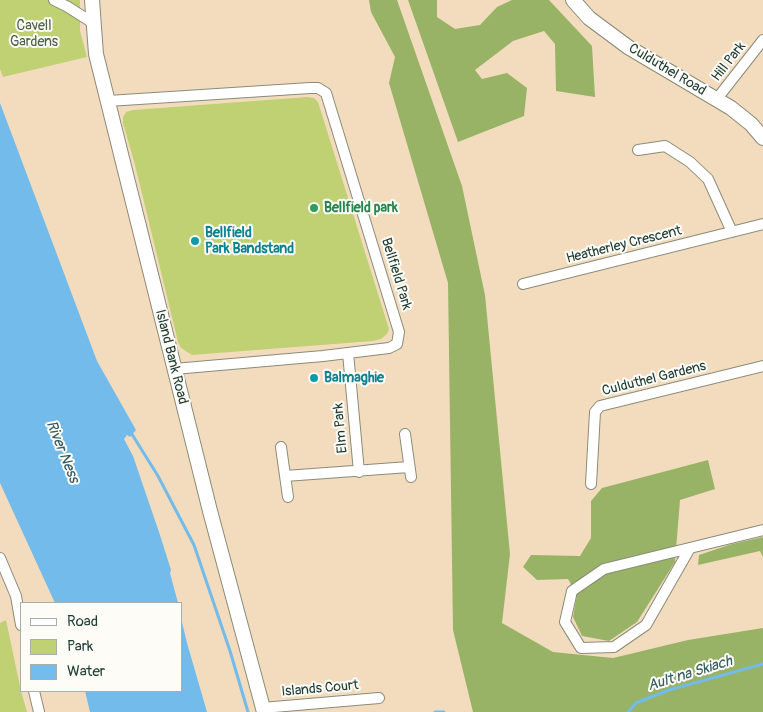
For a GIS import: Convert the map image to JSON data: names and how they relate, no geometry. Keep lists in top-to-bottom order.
{
  "streets": {
    "main road": ["Culduthel Road", "Island Bank Road"],
    "street": [
      "Hill Park",
      "Heatherley Crescent",
      "Bellfield Park",
      "Culduthel Gardens",
      "Elm Park",
      "Islands Court"
    ]
  },
  "crossings": [
    ["Hill Park", "Culduthel Road"],
    ["Bellfield Park", "Island Bank Road"],
    ["Bellfield Park", "Elm Park"],
    ["Island Bank Road", "Islands Court"]
  ],
  "water": ["River Ness", "Ault na Skiach"],
  "parks": ["Cavell Gardens"],
  "places": ["Bellfield park", "Bellfield Park Bandstand", "Balmaghie"],
  "legend": ["Road", "Park", "Water"]
}
